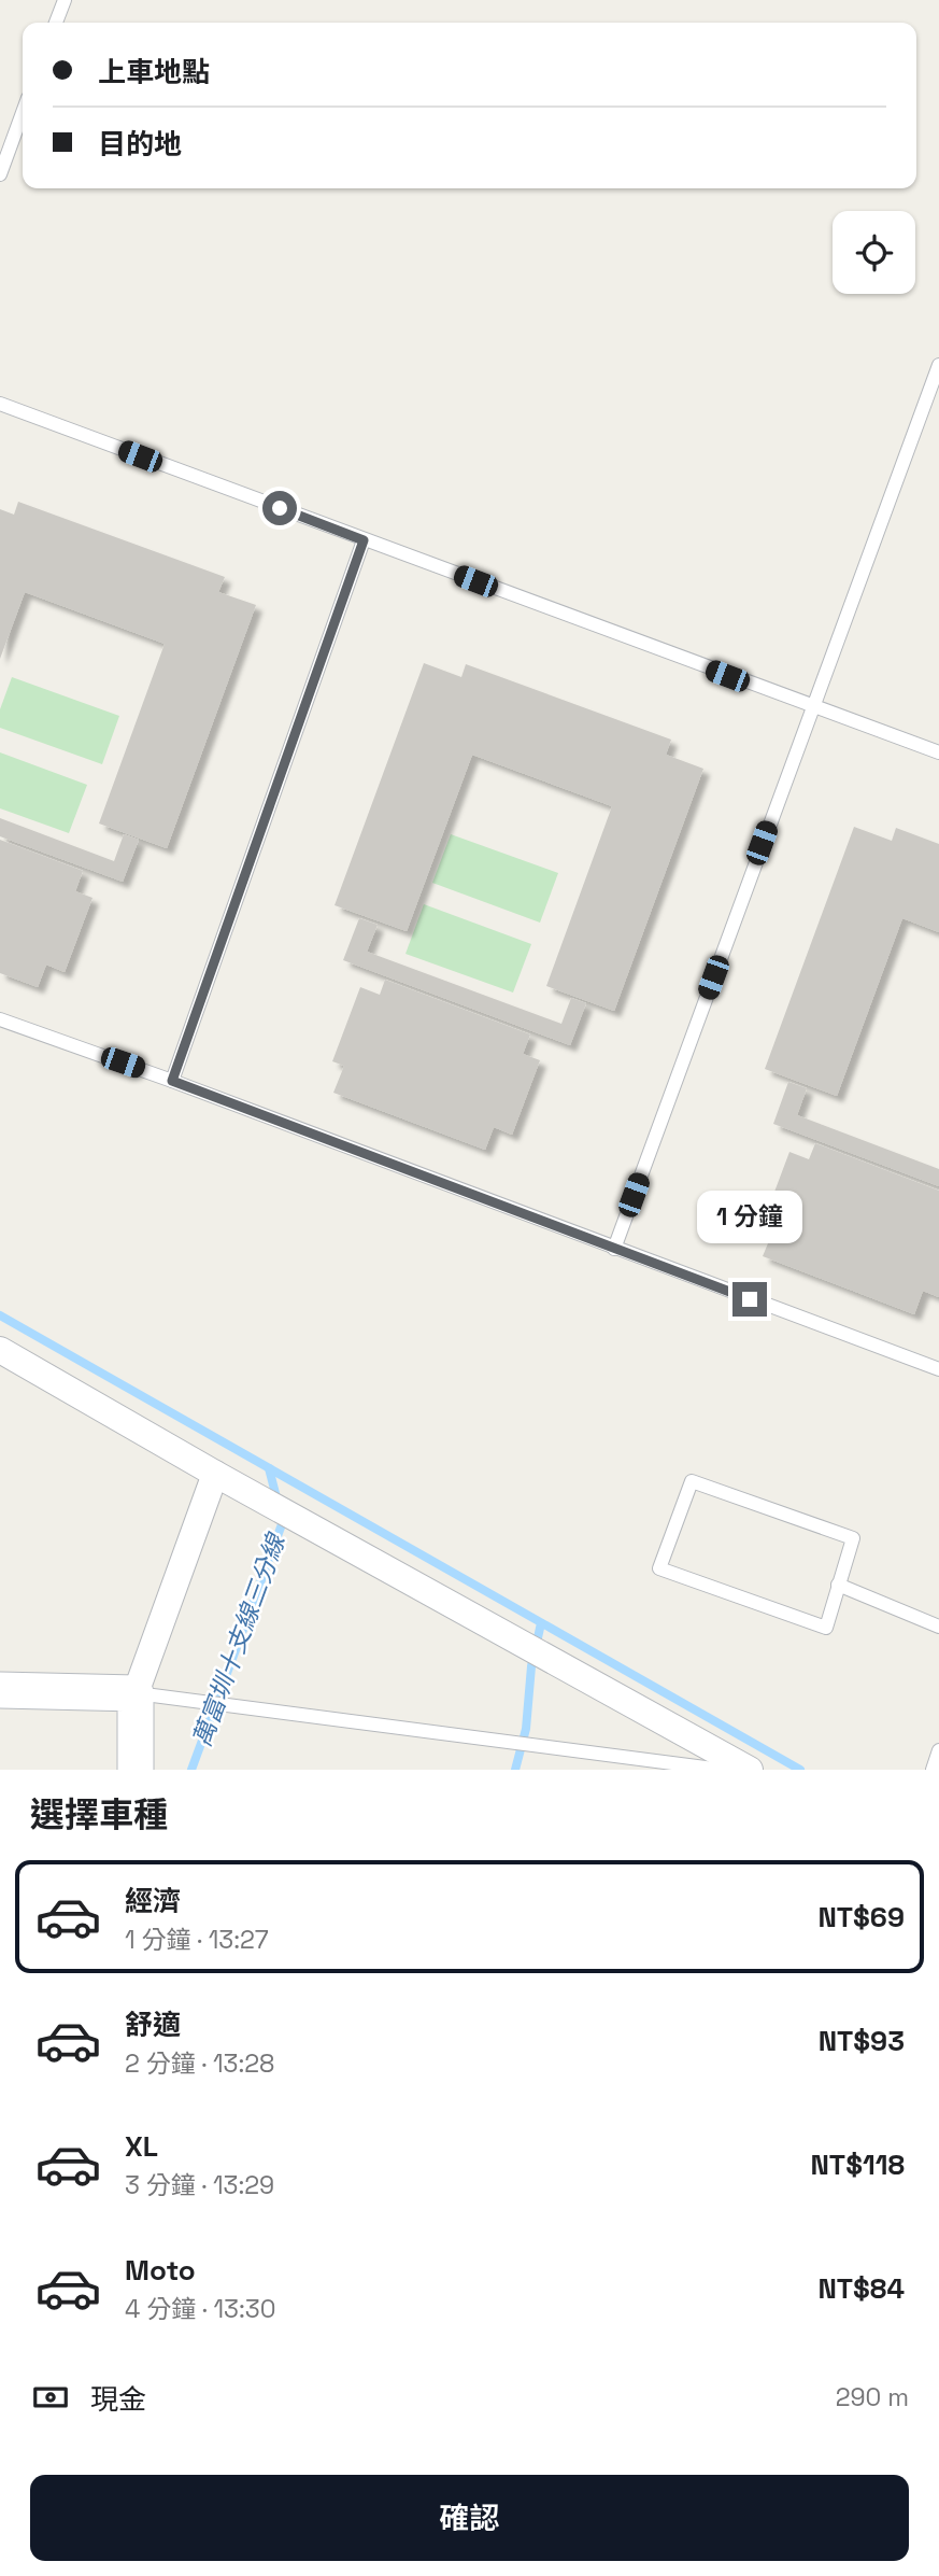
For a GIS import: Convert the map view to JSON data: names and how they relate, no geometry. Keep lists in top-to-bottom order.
{
  "water": ["萬富圳十支線三分線"],
  "page": {
    "banner": ["上車地點", "目的地"],
    "bubble": "1 分鐘",
    "heading": "選擇車種",
    "list": [
      {
        "name": "經濟",
        "note": "1 分鐘 · 13:27",
        "value": "NT$69"
      },
      {
        "name": "舒適",
        "note": "2 分鐘 · 13:28",
        "value": "NT$93"
      },
      {
        "name": "XL",
        "note": "3 分鐘 · 13:29",
        "value": "NT$118"
      },
      {
        "name": "Moto",
        "note": "4 分鐘 · 13:30",
        "value": "NT$84"
      }
    ],
    "pay": ["現金", "290 m"],
    "buttons": "確認"
  }
}
